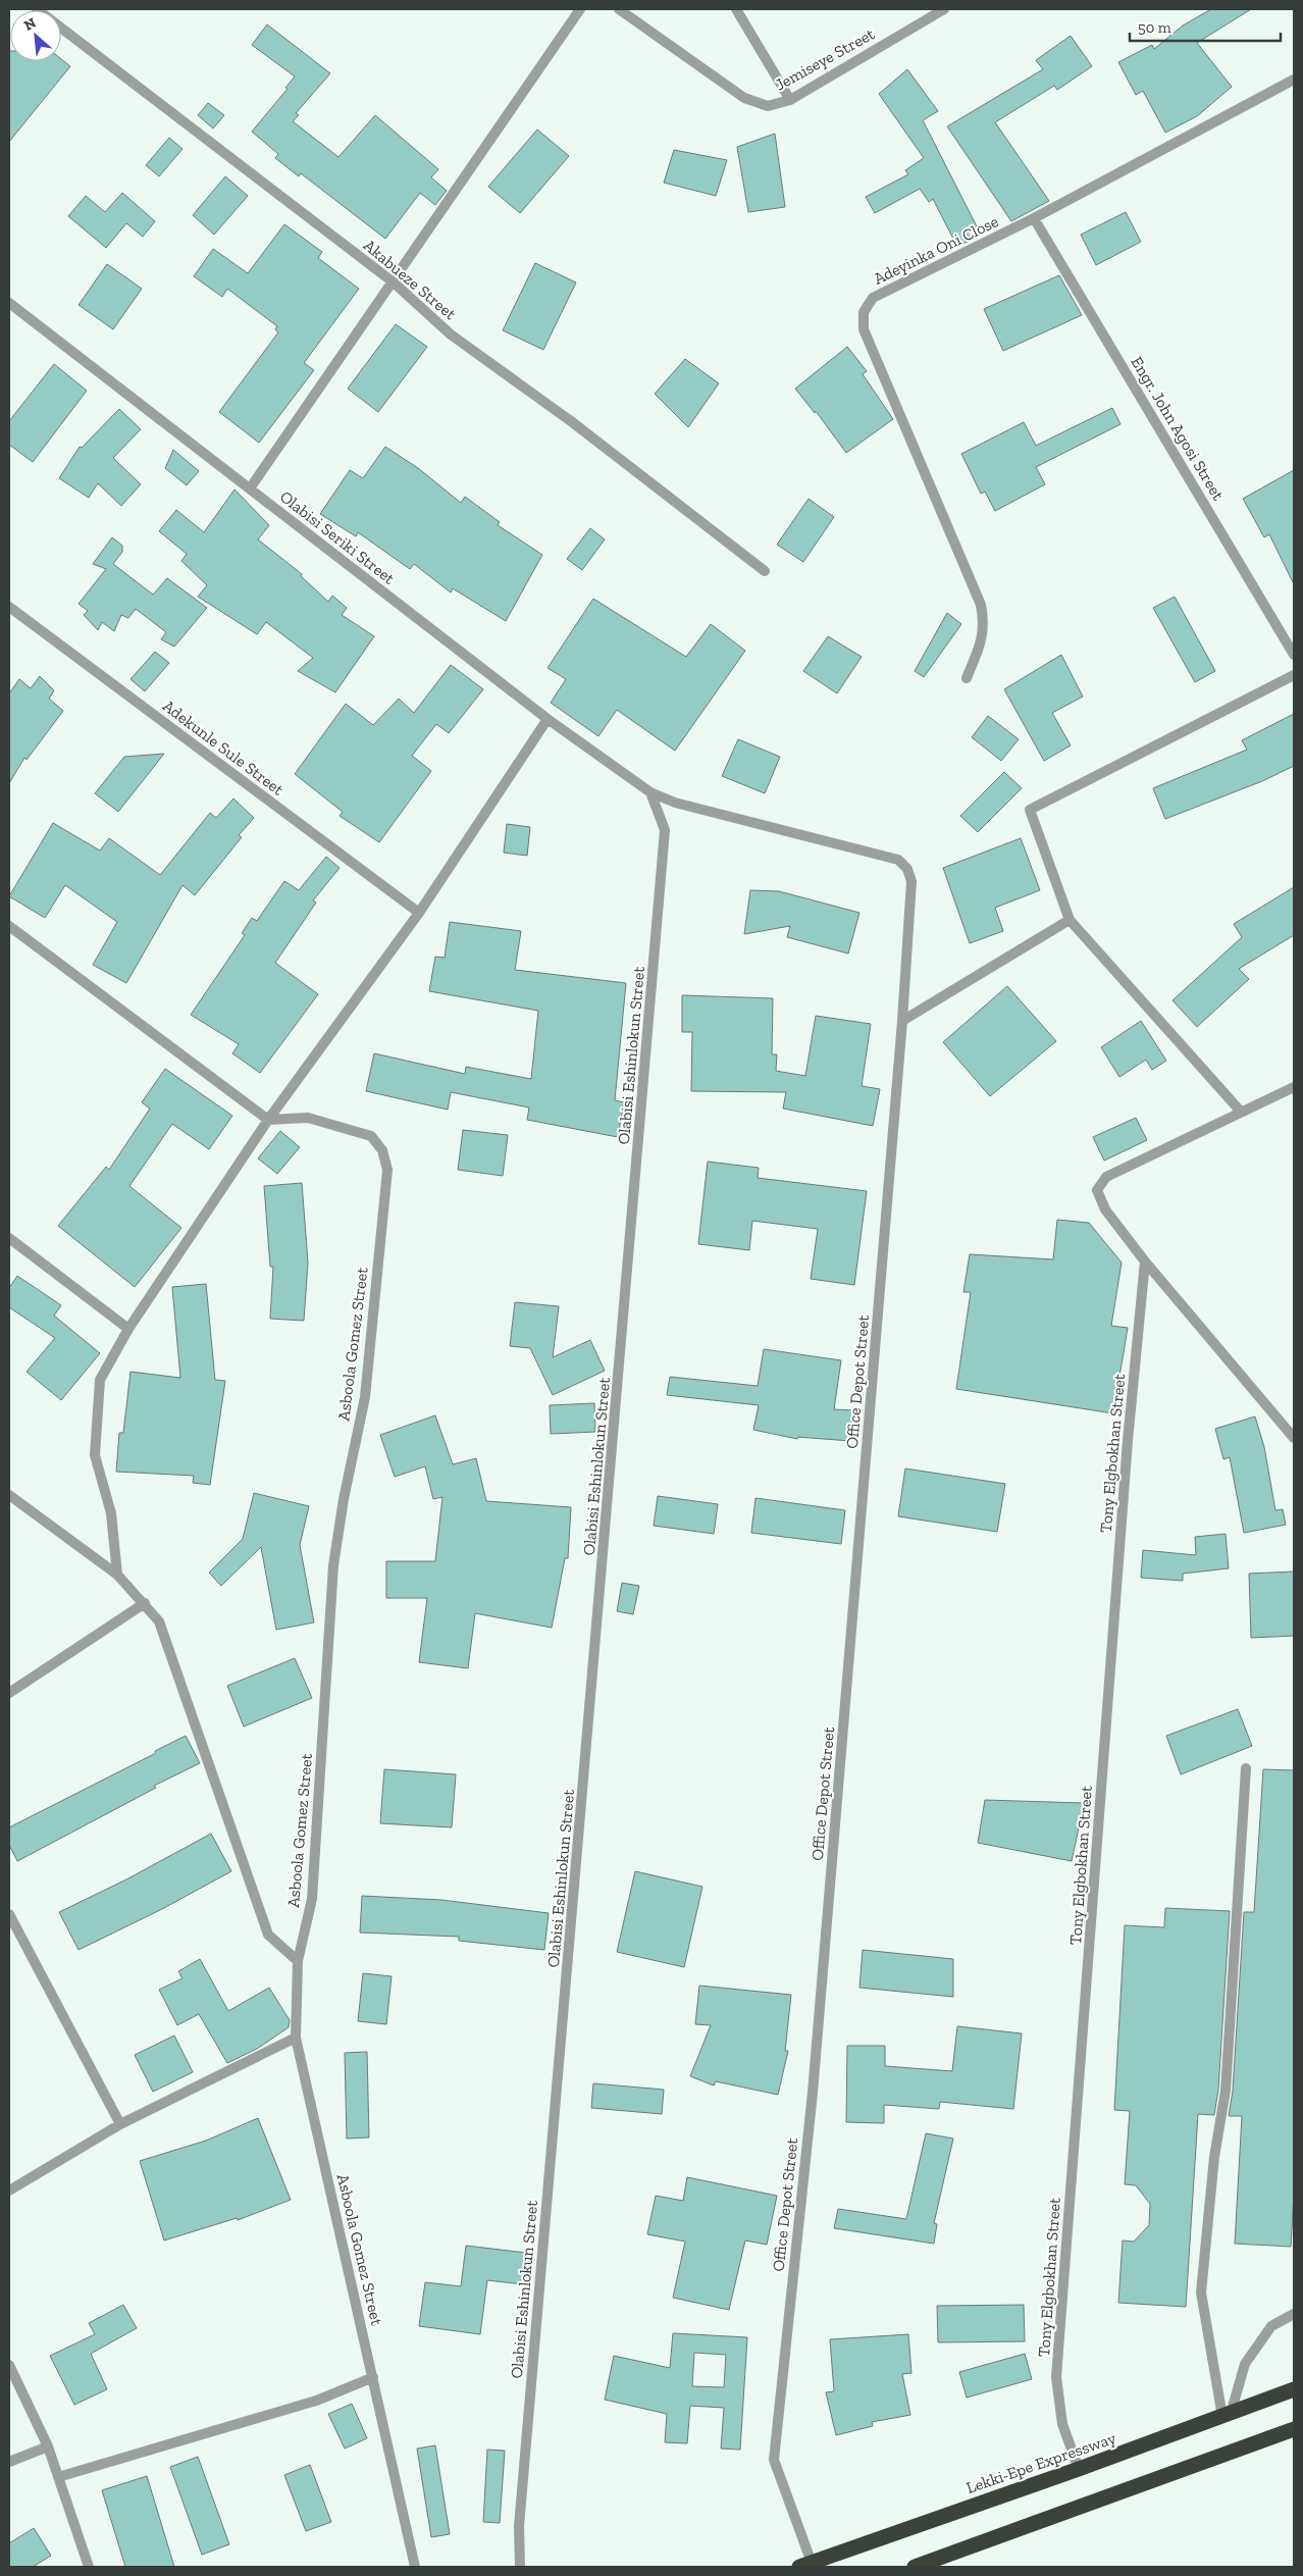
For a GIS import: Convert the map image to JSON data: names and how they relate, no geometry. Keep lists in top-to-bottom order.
{
  "streets": {
    "highway": ["Lekki-Epe Expressway"],
    "street": [
      "Jemiseye Street",
      "Adeyinka Oni Close",
      "Akabueze Street",
      "Engr. John Agosi Street",
      "Olabisi Seriki Street",
      "Adekunle Sule Street",
      "Olabisi Eshinlokun Street",
      "Asboola Gomez Street",
      "Office Depot Street",
      "Tony Elgbokhan Street"
    ]
  },
  "crossings": [
    ["Adeyinka Oni Close", "Engr. John Agosi Street"],
    ["Olabisi Seriki Street", "Olabisi Eshinlokun Street"],
    ["Office Depot Street", "Lekki-Epe Expressway"],
    ["Tony Elgbokhan Street", "Lekki-Epe Expressway"]
  ],
  "scale_bar": "50 m",
  "north": "top left"
}
